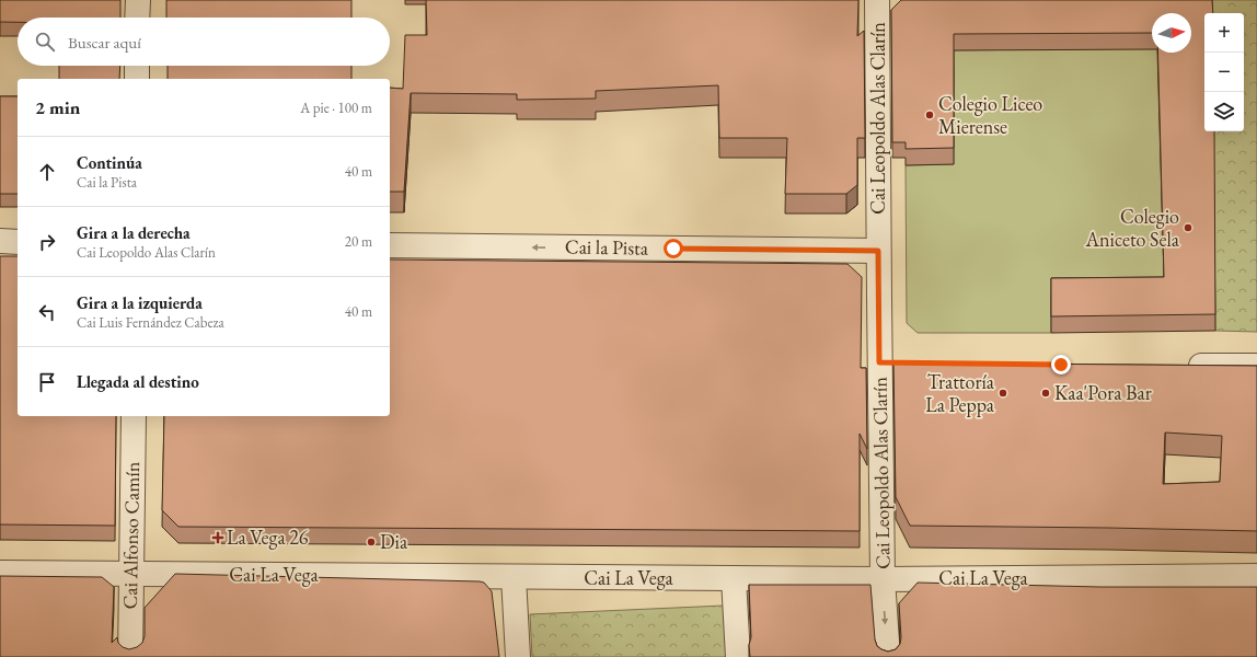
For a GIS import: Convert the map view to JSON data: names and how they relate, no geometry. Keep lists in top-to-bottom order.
{
  "streets": {
    "street": [
      "Cai Leopoldo Alas Clarín",
      "Cai la Pista",
      "Cai Alfonso Camín",
      "Cai La Vega"
    ]
  },
  "crossings": [
    ["Cai Leopoldo Alas Clarín", "Cai la Pista"],
    ["Cai Leopoldo Alas Clarín", "Cai La Vega"],
    ["Cai Alfonso Camín", "Cai La Vega"]
  ],
  "one_way": ["Cai la Pista"],
  "places": {
    "other": [
      "Colegio Liceo Mierense",
      "Colegio Aniceto Sela",
      "Trattoría La Peppa",
      "Kaa'Pora Bar",
      "Dia"
    ],
    "health": ["La Vega 26"]
  },
  "north": "right",
  "page": {
    "map_buttons": ["+", "−"],
    "search": "Buscar aquí",
    "heading": ["2 min", "A pie · 100 m"],
    "list": [
      ["Continúa", "Cai la Pista", "40 m"],
      ["Gira a la derecha", "Cai Leopoldo Alas Clarín", "20 m"],
      ["Gira a la izquierda", "Cai Luis Fernández Cabeza", "40 m"],
      "Llegada al destino"
    ]
  }
}
